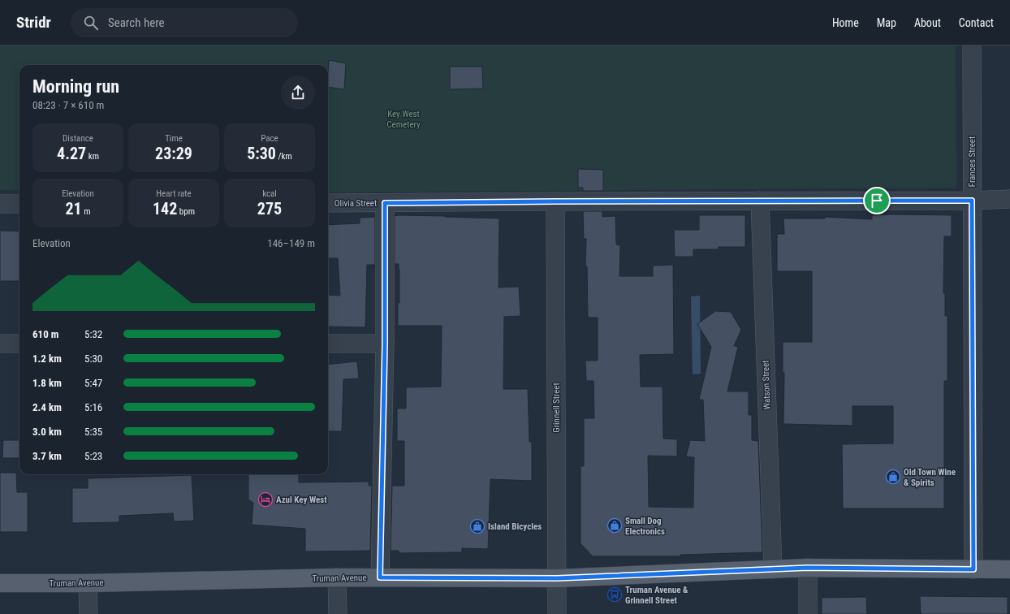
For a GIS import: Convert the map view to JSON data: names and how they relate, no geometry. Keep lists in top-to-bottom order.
{
  "streets": {
    "main road": ["Truman Avenue"],
    "street": [
      "Frances Street",
      "Olivia Street",
      "Watson Street",
      "Grinnell Street"
    ]
  },
  "crossings": [
    ["Frances Street", "Olivia Street"],
    ["Frances Street", "Truman Avenue"],
    ["Olivia Street", "Watson Street"],
    ["Olivia Street", "Grinnell Street"],
    ["Watson Street", "Truman Avenue"],
    ["Grinnell Street", "Truman Avenue"]
  ],
  "parks": ["Key West Cemetery"],
  "places": {
    "shop": ["Old Town Wine & Spirits", "Small Dog Electronics", "Island Bicycles"],
    "hotel": ["Azul Key West"],
    "bus stop": ["Truman Avenue & Grinnell Street"]
  },
  "page": {
    "header": "Stridr",
    "search": "Search here",
    "nav": [
      "Home",
      "Map",
      "About",
      "Contact"
    ],
    "heading": ["Morning run", "08:23 · 7 × 610 m"],
    "stats": [
      ["Distance", "4.27 km"],
      ["Time", "23:29"],
      ["Pace", "5:30 /km"],
      ["Elevation", "21 m"],
      ["Heart rate", "142 bpm"],
      ["kcal", "275"]
    ],
    "chart": ["Elevation", "146–149 m"],
    "list": [
      {
        "name": "610 m",
        "note": "5:32"
      },
      {
        "name": "1.2 km",
        "note": "5:30"
      },
      {
        "name": "1.8 km",
        "note": "5:47"
      },
      {
        "name": "2.4 km",
        "note": "5:16"
      },
      {
        "name": "3.0 km",
        "note": "5:35"
      },
      {
        "name": "3.7 km",
        "note": "5:23"
      }
    ]
  }
}
